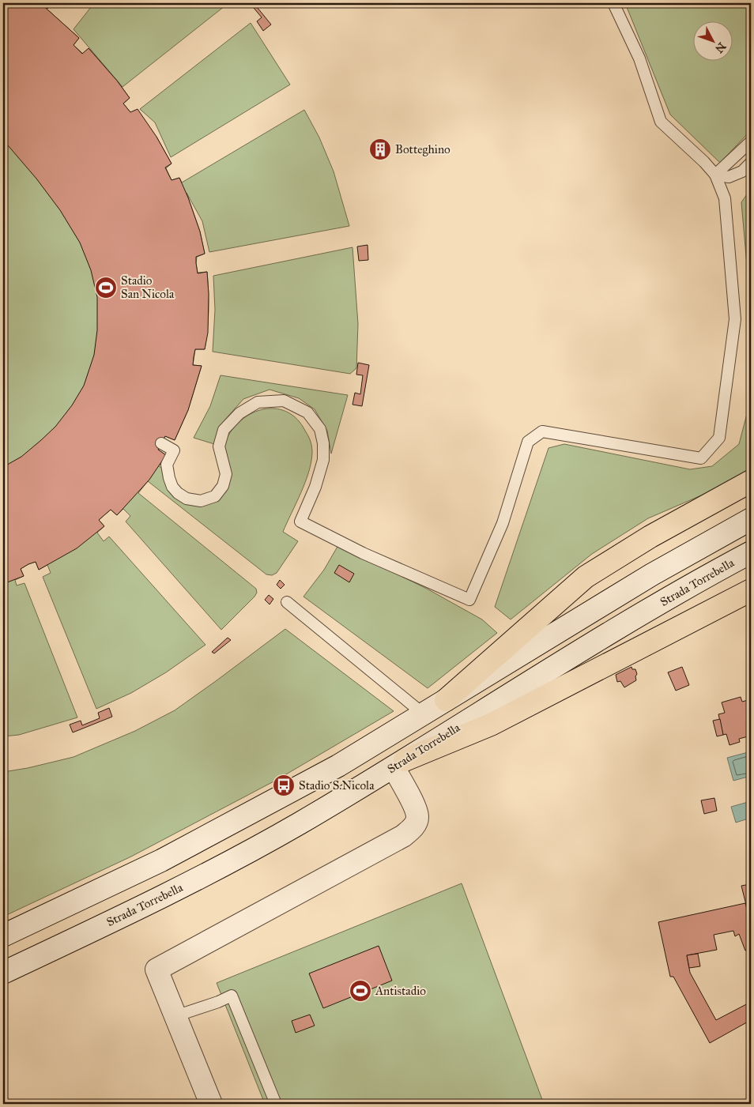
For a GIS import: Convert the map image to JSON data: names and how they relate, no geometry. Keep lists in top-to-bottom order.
{
  "streets": {
    "main road": ["Strada Torrebella"]
  },
  "places": {
    "building": ["Botteghino"],
    "sports": ["Stadio San Nicola", "Antistadio"],
    "bus stop": ["Stadio S.Nicola"]
  },
  "north": "bottom right"
}
